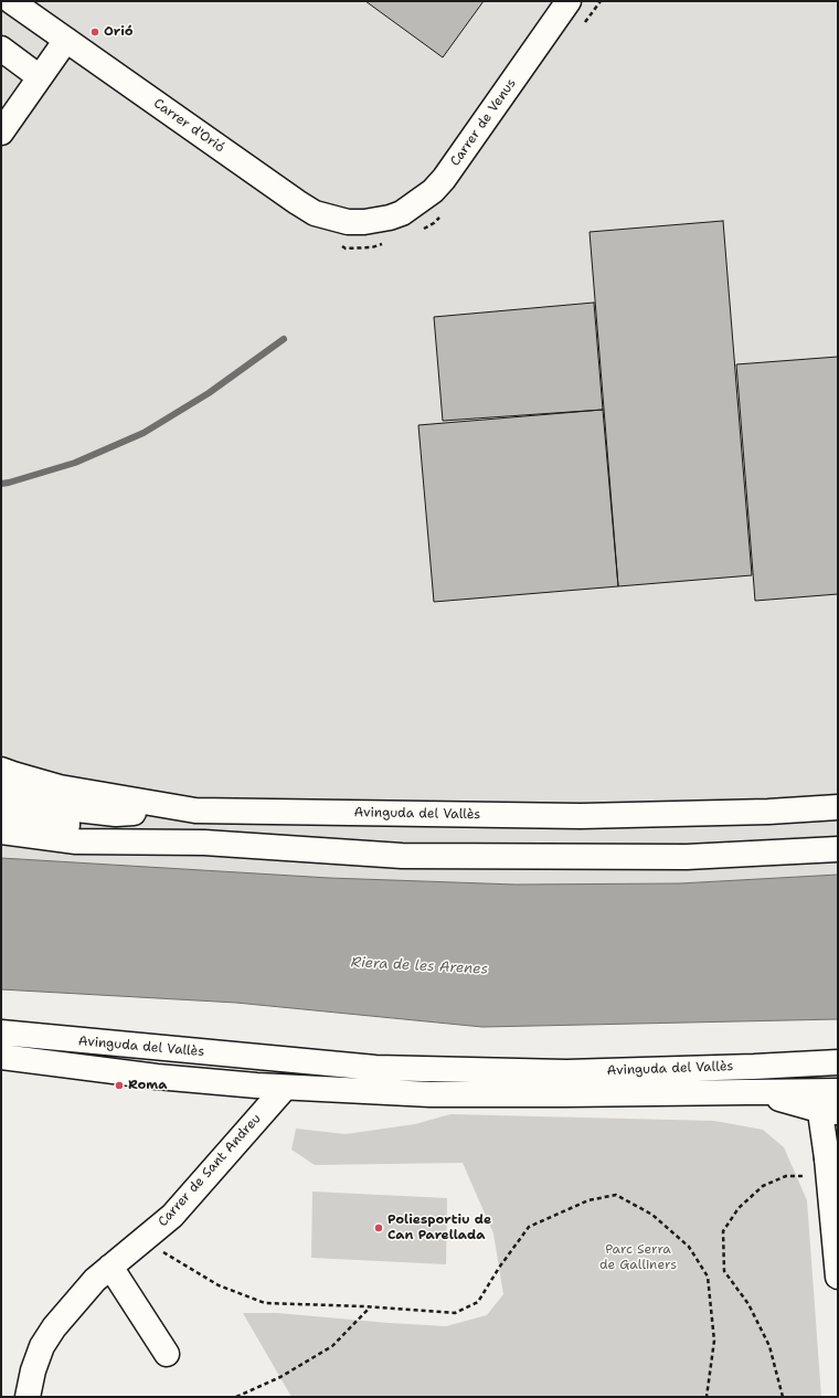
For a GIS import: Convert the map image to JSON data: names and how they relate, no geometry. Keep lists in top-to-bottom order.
{
  "streets": {
    "main road": [
      "Carrer de Venus",
      "Carrer d'Orió",
      "Avinguda del Vallès",
      "Carrer de Sant Andreu"
    ]
  },
  "crossings": [
    ["Carrer de Venus", "Carrer d'Orió"],
    ["Avinguda del Vallès", "Carrer de Sant Andreu"]
  ],
  "water": ["Riera de les Arenes"],
  "parks": ["Parc Serra de Galliners"],
  "places": ["Orió", "Roma", "Poliesportiu de Can Parellada"]
}
